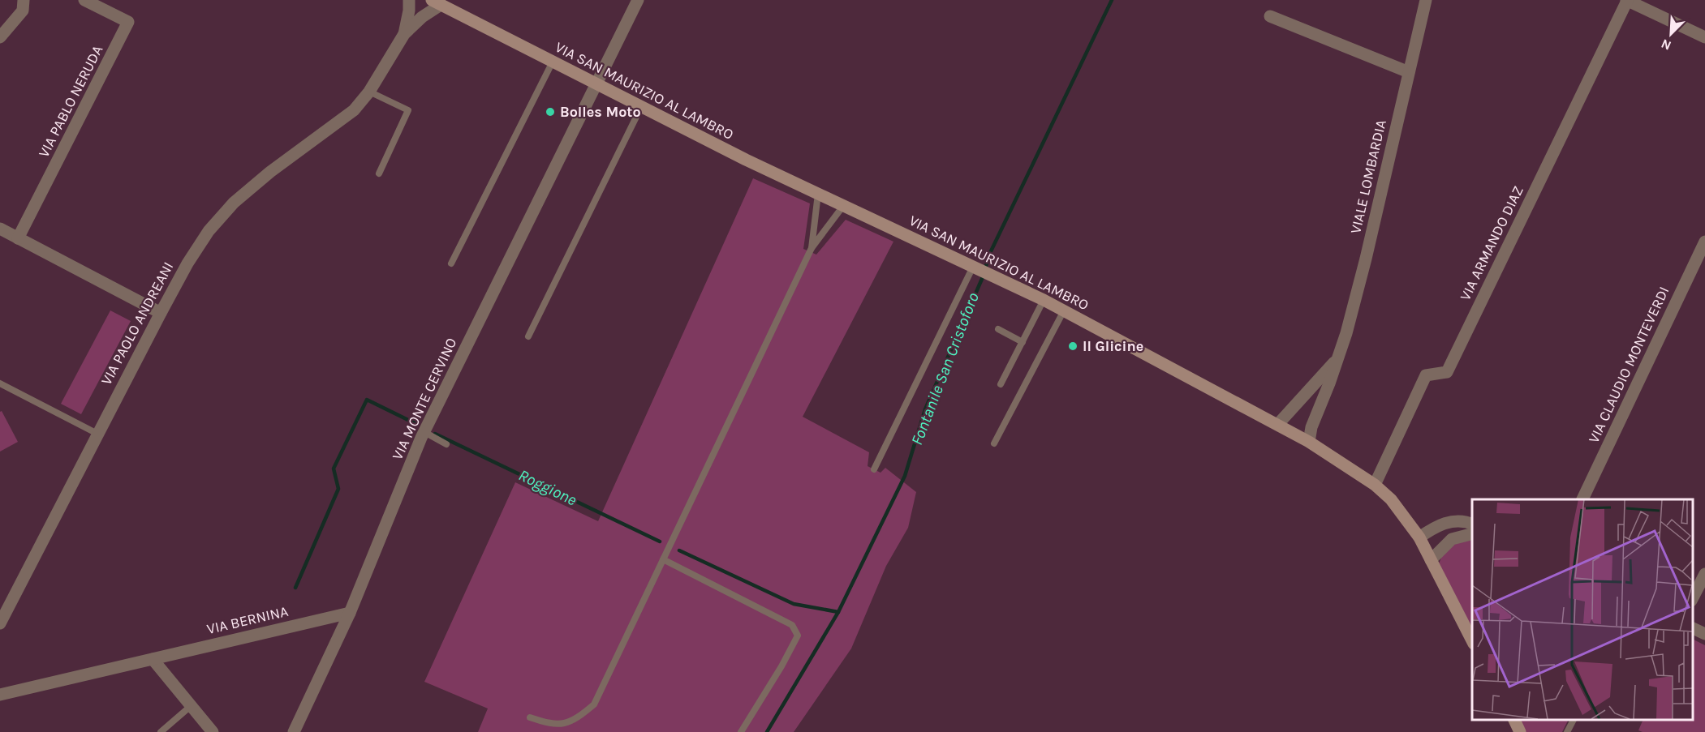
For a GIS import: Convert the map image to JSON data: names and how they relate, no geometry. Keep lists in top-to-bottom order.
{
  "streets": {
    "main road": ["VIA SAN MAURIZIO AL LAMBRO"],
    "street": [
      "VIA PABLO NERUDA",
      "VIALE LOMBARDIA",
      "VIA ARMANDO DIAZ",
      "VIA PAOLO ANDREANI",
      "VIA CLAUDIO MONTEVERDI",
      "VIA MONTE CERVINO",
      "VIA BERNINA"
    ]
  },
  "crossings": [
    ["VIA SAN MAURIZIO AL LAMBRO", "VIALE LOMBARDIA"],
    ["VIA SAN MAURIZIO AL LAMBRO", "VIA ARMANDO DIAZ"],
    ["VIA SAN MAURIZIO AL LAMBRO", "VIA PAOLO ANDREANI"],
    ["VIA SAN MAURIZIO AL LAMBRO", "VIA MONTE CERVINO"],
    ["VIA MONTE CERVINO", "VIA BERNINA"]
  ],
  "water": ["Fontanile San Cristoforo", "Roggione"],
  "places": ["Bolles Moto", "Il Glicine"],
  "north": "bottom left"
}
